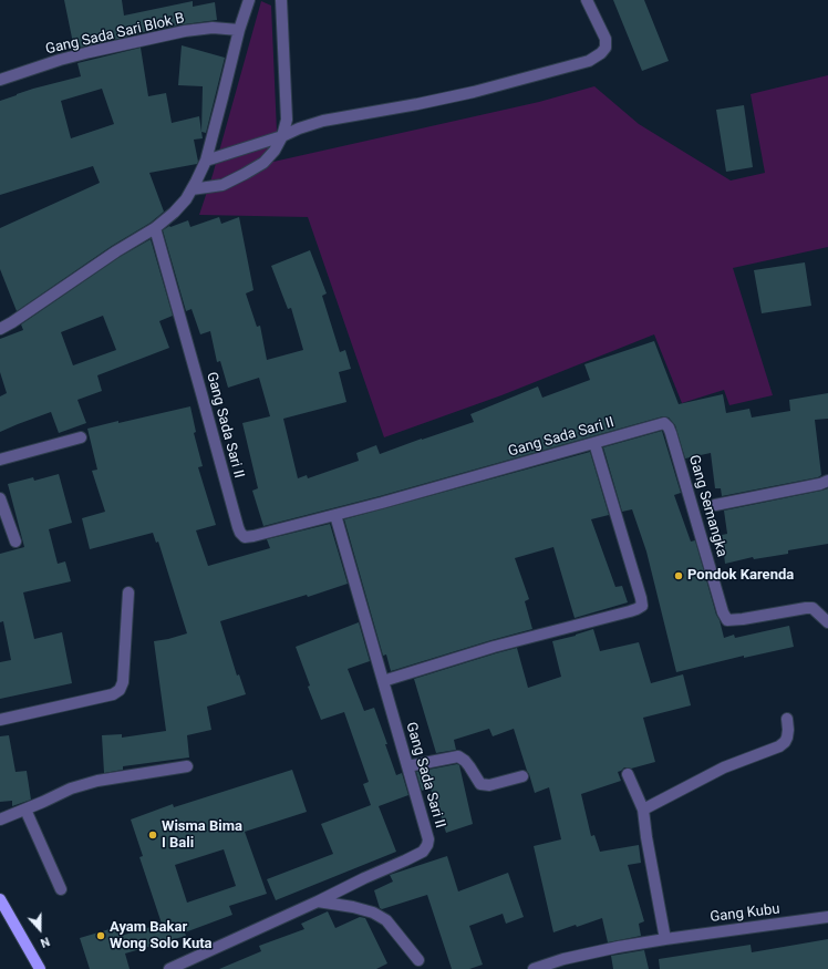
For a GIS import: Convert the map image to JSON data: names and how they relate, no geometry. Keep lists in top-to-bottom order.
{
  "streets": {
    "street": [
      "Gang Sada Sari Blok B",
      "Gang Sada Sari II",
      "Gang Semangka",
      "Gang Kubu"
    ]
  },
  "crossings": [
    ["Gang Sada Sari II", "Gang Semangka"]
  ],
  "places": ["Pondok Karenda", "Wisma Bima I Bali", "Ayam Bakar Wong Solo Kuta"],
  "north": "bottom"
}
